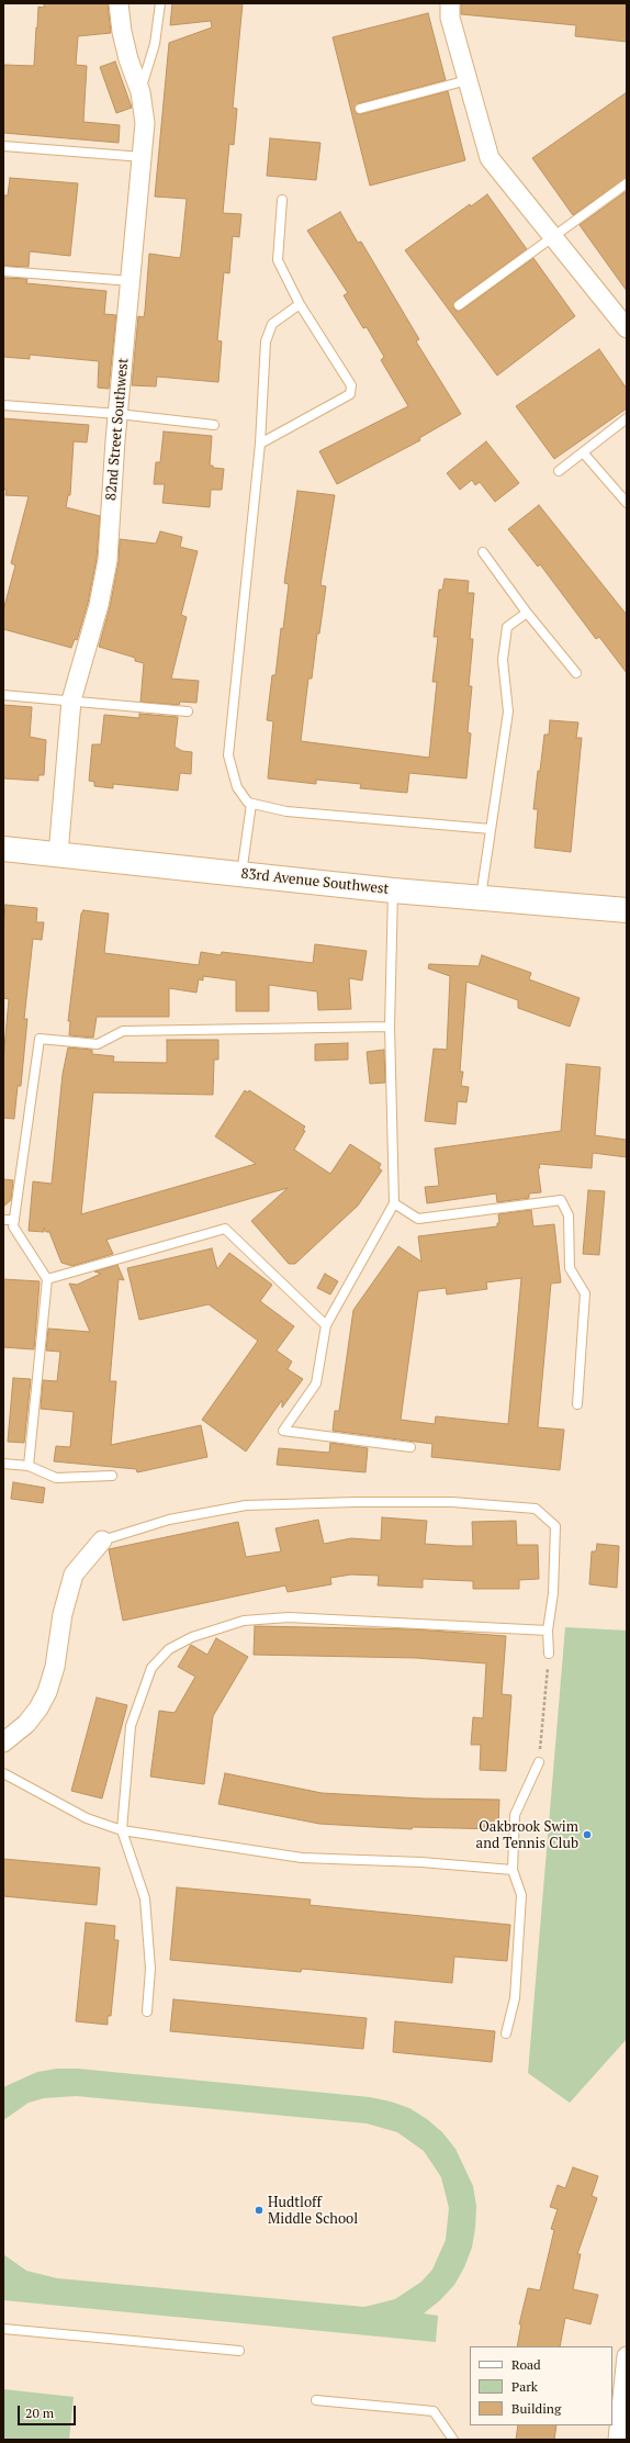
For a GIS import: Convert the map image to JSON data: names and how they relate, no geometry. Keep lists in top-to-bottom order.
{
  "streets": {
    "street": ["82nd Street Southwest", "83rd Avenue Southwest"]
  },
  "crossings": [
    ["82nd Street Southwest", "83rd Avenue Southwest"]
  ],
  "places": ["Oakbrook Swim and Tennis Club", "Hudtloff Middle School"],
  "legend": ["Road", "Park", "Building"],
  "scale_bar": "20 m"
}
